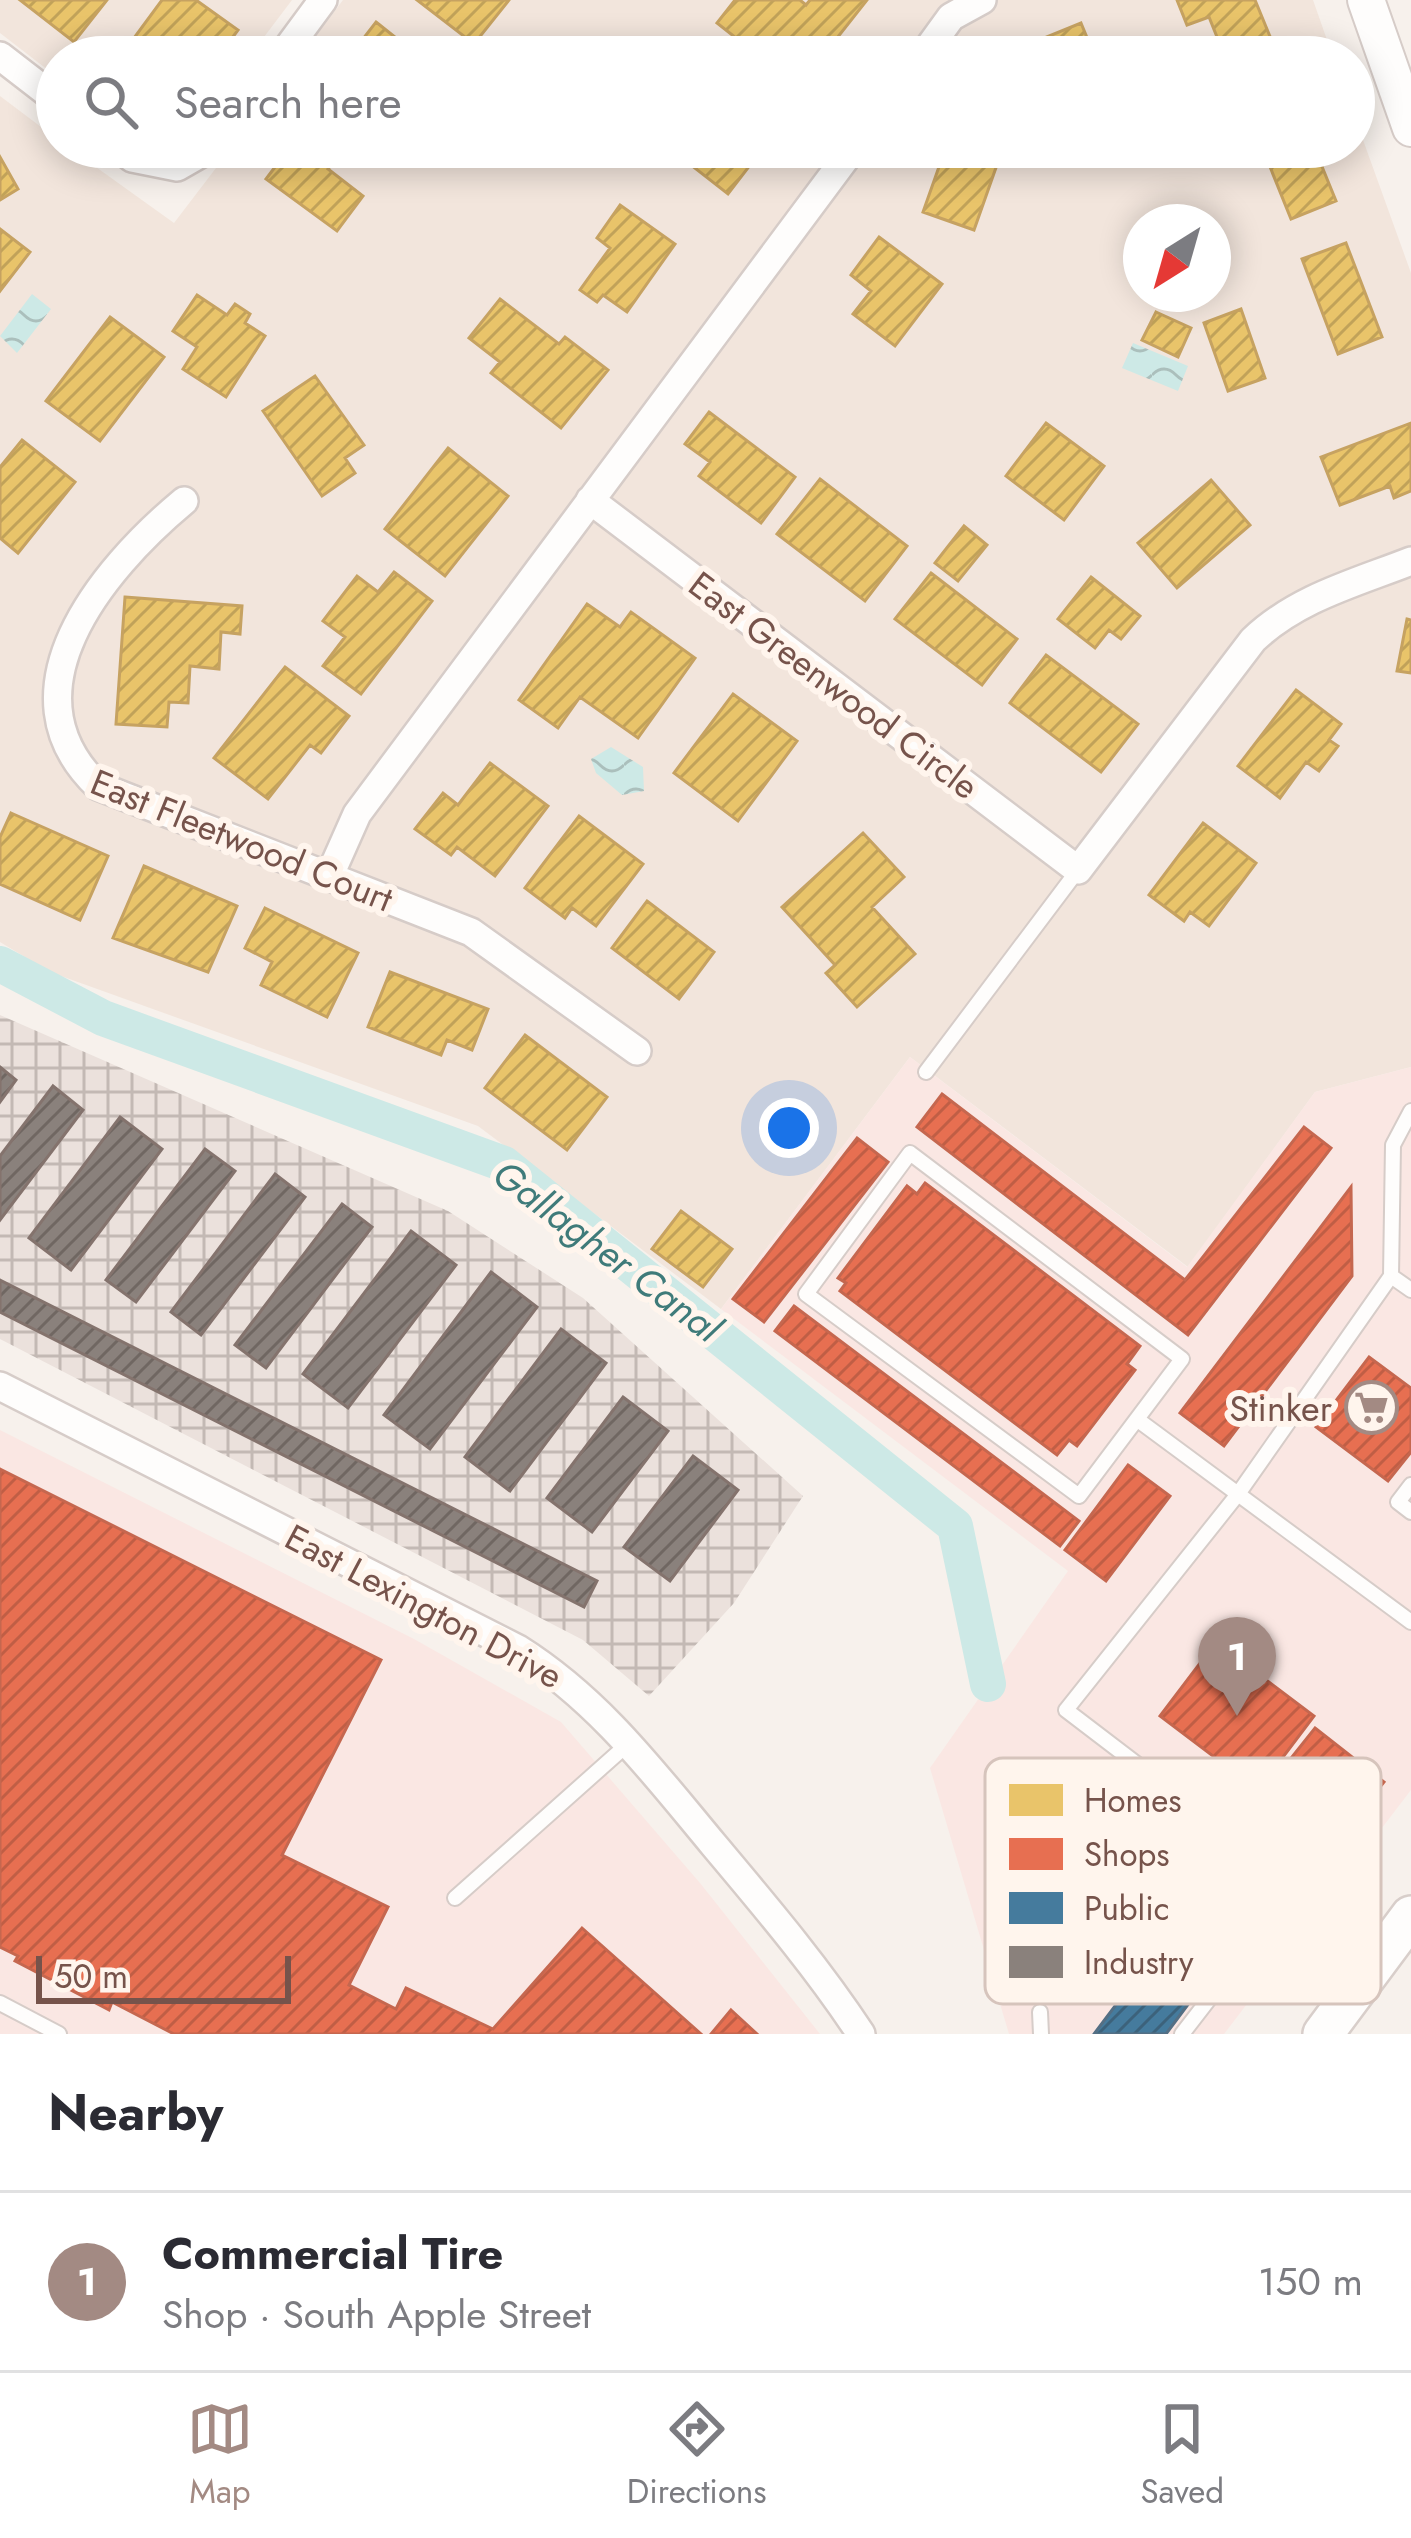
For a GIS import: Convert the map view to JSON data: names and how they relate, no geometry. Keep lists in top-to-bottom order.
{
  "streets": {
    "street": ["East Greenwood Circle", "East Fleetwood Court", "East Lexington Drive"]
  },
  "water": ["Gallagher Canal"],
  "places": {
    "supermarket": ["Stinker"]
  },
  "legend": [
    "Homes",
    "Shops",
    "Public",
    "Industry"
  ],
  "scale_bar": "50 m",
  "north": "bottom left",
  "page": {
    "search": "Search here",
    "pins": "1",
    "scale": "50 m",
    "heading": "Nearby",
    "list": [
      {
        "mark": "1",
        "name": "Commercial Tire",
        "note": "Shop · South Apple Street",
        "value": "150 m"
      }
    ],
    "nav": ["Map", "Directions", "Saved"]
  }
}
